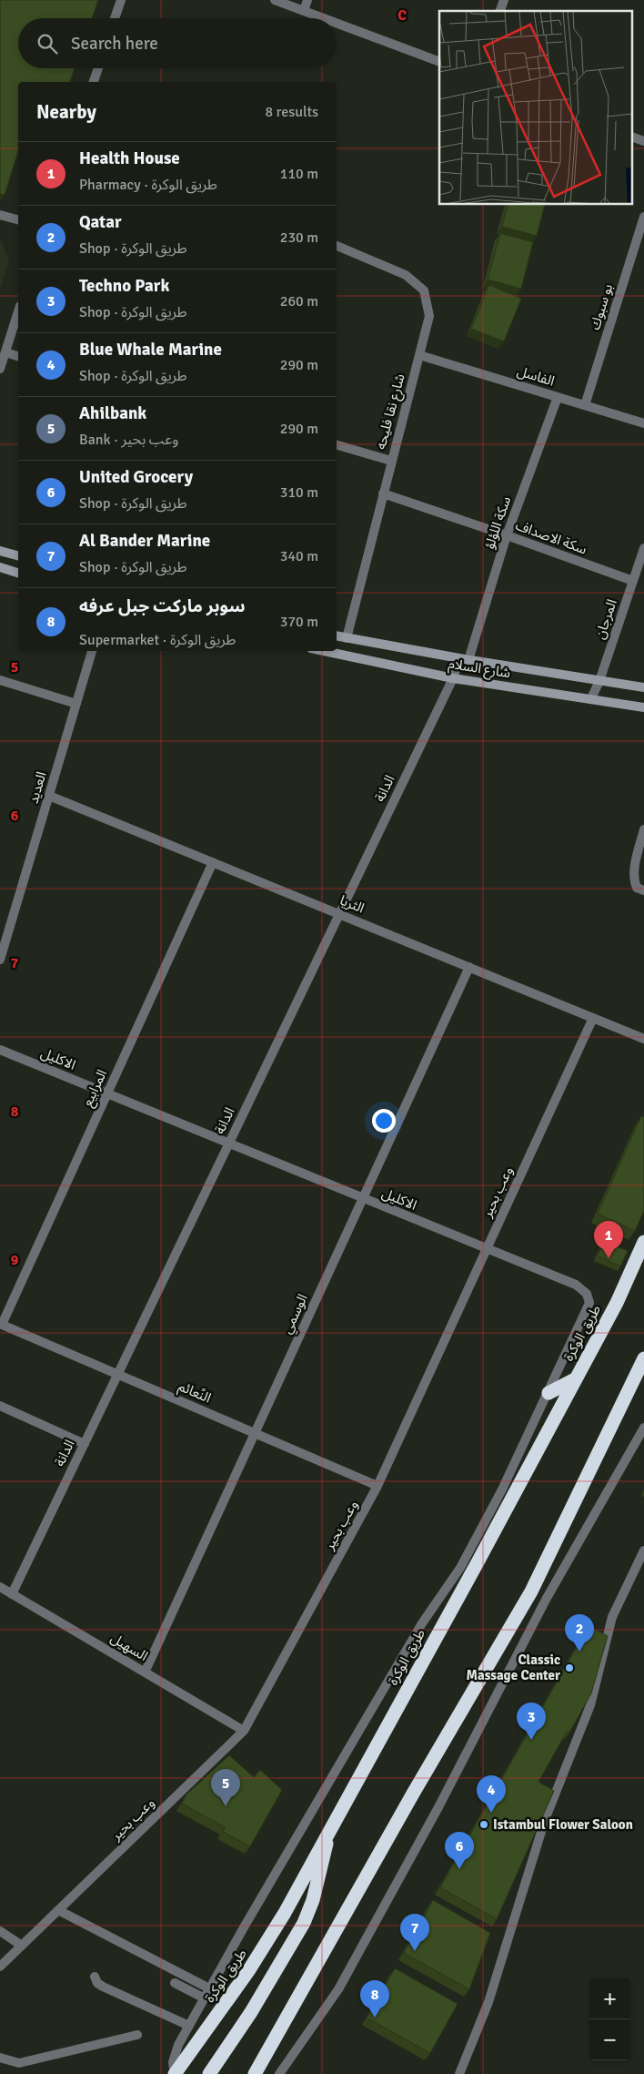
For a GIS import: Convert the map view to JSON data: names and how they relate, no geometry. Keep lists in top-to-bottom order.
{
  "streets": {
    "highway": ["طريق الوكرة"],
    "street": [
      "بو سبوك",
      "الفاسل",
      "شارع نقا فليحه",
      "سكة اللؤلؤ",
      "سكة الاصداف",
      "المرجان",
      "شارع السلام",
      "العديد",
      "الدانة",
      "الثريا",
      "الاكليل",
      "المرابيع",
      "وعب بحير",
      "الوسمي",
      "النًعائم",
      "السهيل"
    ]
  },
  "crossings": [
    ["بو سبوك", "الفاسل"],
    ["الفاسل", "شارع نقا فليحه"],
    ["الفاسل", "سكة اللؤلؤ"],
    ["شارع نقا فليحه", "سكة الاصداف"],
    ["شارع نقا فليحه", "شارع السلام"],
    ["سكة اللؤلؤ", "سكة الاصداف"],
    ["سكة اللؤلؤ", "شارع السلام"],
    ["سكة الاصداف", "المرجان"],
    ["المرجان", "شارع السلام"],
    ["شارع السلام", "الدانة"],
    ["العديد", "الثريا"],
    ["الدانة", "الثريا"],
    ["الدانة", "الاكليل"],
    ["الدانة", "النًعائم"],
    ["الدانة", "السهيل"],
    ["الثريا", "المرابيع"],
    ["الثريا", "وعب بحير"],
    ["الثريا", "الوسمي"],
    ["الاكليل", "المرابيع"],
    ["الاكليل", "وعب بحير"],
    ["الاكليل", "الوسمي"],
    ["الاكليل", "طريق الوكرة"],
    ["المرابيع", "النًعائم"],
    ["وعب بحير", "النًعائم"],
    ["وعب بحير", "السهيل"],
    ["الوسمي", "النًعائم"],
    ["الوسمي", "السهيل"]
  ],
  "places": ["Classic Massage Center", "Istambul Flower Saloon"],
  "page": {
    "search": "Search here",
    "heading": ["Nearby", "8 results"],
    "list": [
      {
        "mark": "1",
        "name": "Health House",
        "note": "Pharmacy · طريق الوكرة",
        "value": "110 m"
      },
      {
        "mark": "2",
        "name": "Qatar",
        "note": "Shop · طريق الوكرة",
        "value": "230 m"
      },
      {
        "mark": "3",
        "name": "Techno Park",
        "note": "Shop · طريق الوكرة",
        "value": "260 m"
      },
      {
        "mark": "4",
        "name": "Blue Whale Marine",
        "note": "Shop · طريق الوكرة",
        "value": "290 m"
      },
      {
        "mark": "5",
        "name": "Ahilbank",
        "note": "Bank · وعب بحير",
        "value": "290 m"
      },
      {
        "mark": "6",
        "name": "United Grocery",
        "note": "Shop · طريق الوكرة",
        "value": "310 m"
      },
      {
        "mark": "7",
        "name": "Al Bander Marine",
        "note": "Shop · طريق الوكرة",
        "value": "340 m"
      },
      {
        "mark": "8",
        "name": "سوبر ماركت جبل عرفه",
        "note": "Supermarket · طريق الوكرة",
        "value": "370 m"
      }
    ],
    "pins": [
      "1",
      "2",
      "3",
      "5",
      "4",
      "6",
      "7",
      "8"
    ],
    "map_buttons": ["+", "−"]
  },
  "grid": {
    "columns": ["C"],
    "rows": [
      "5",
      "6",
      "7",
      "8",
      "9"
    ]
  }
}
